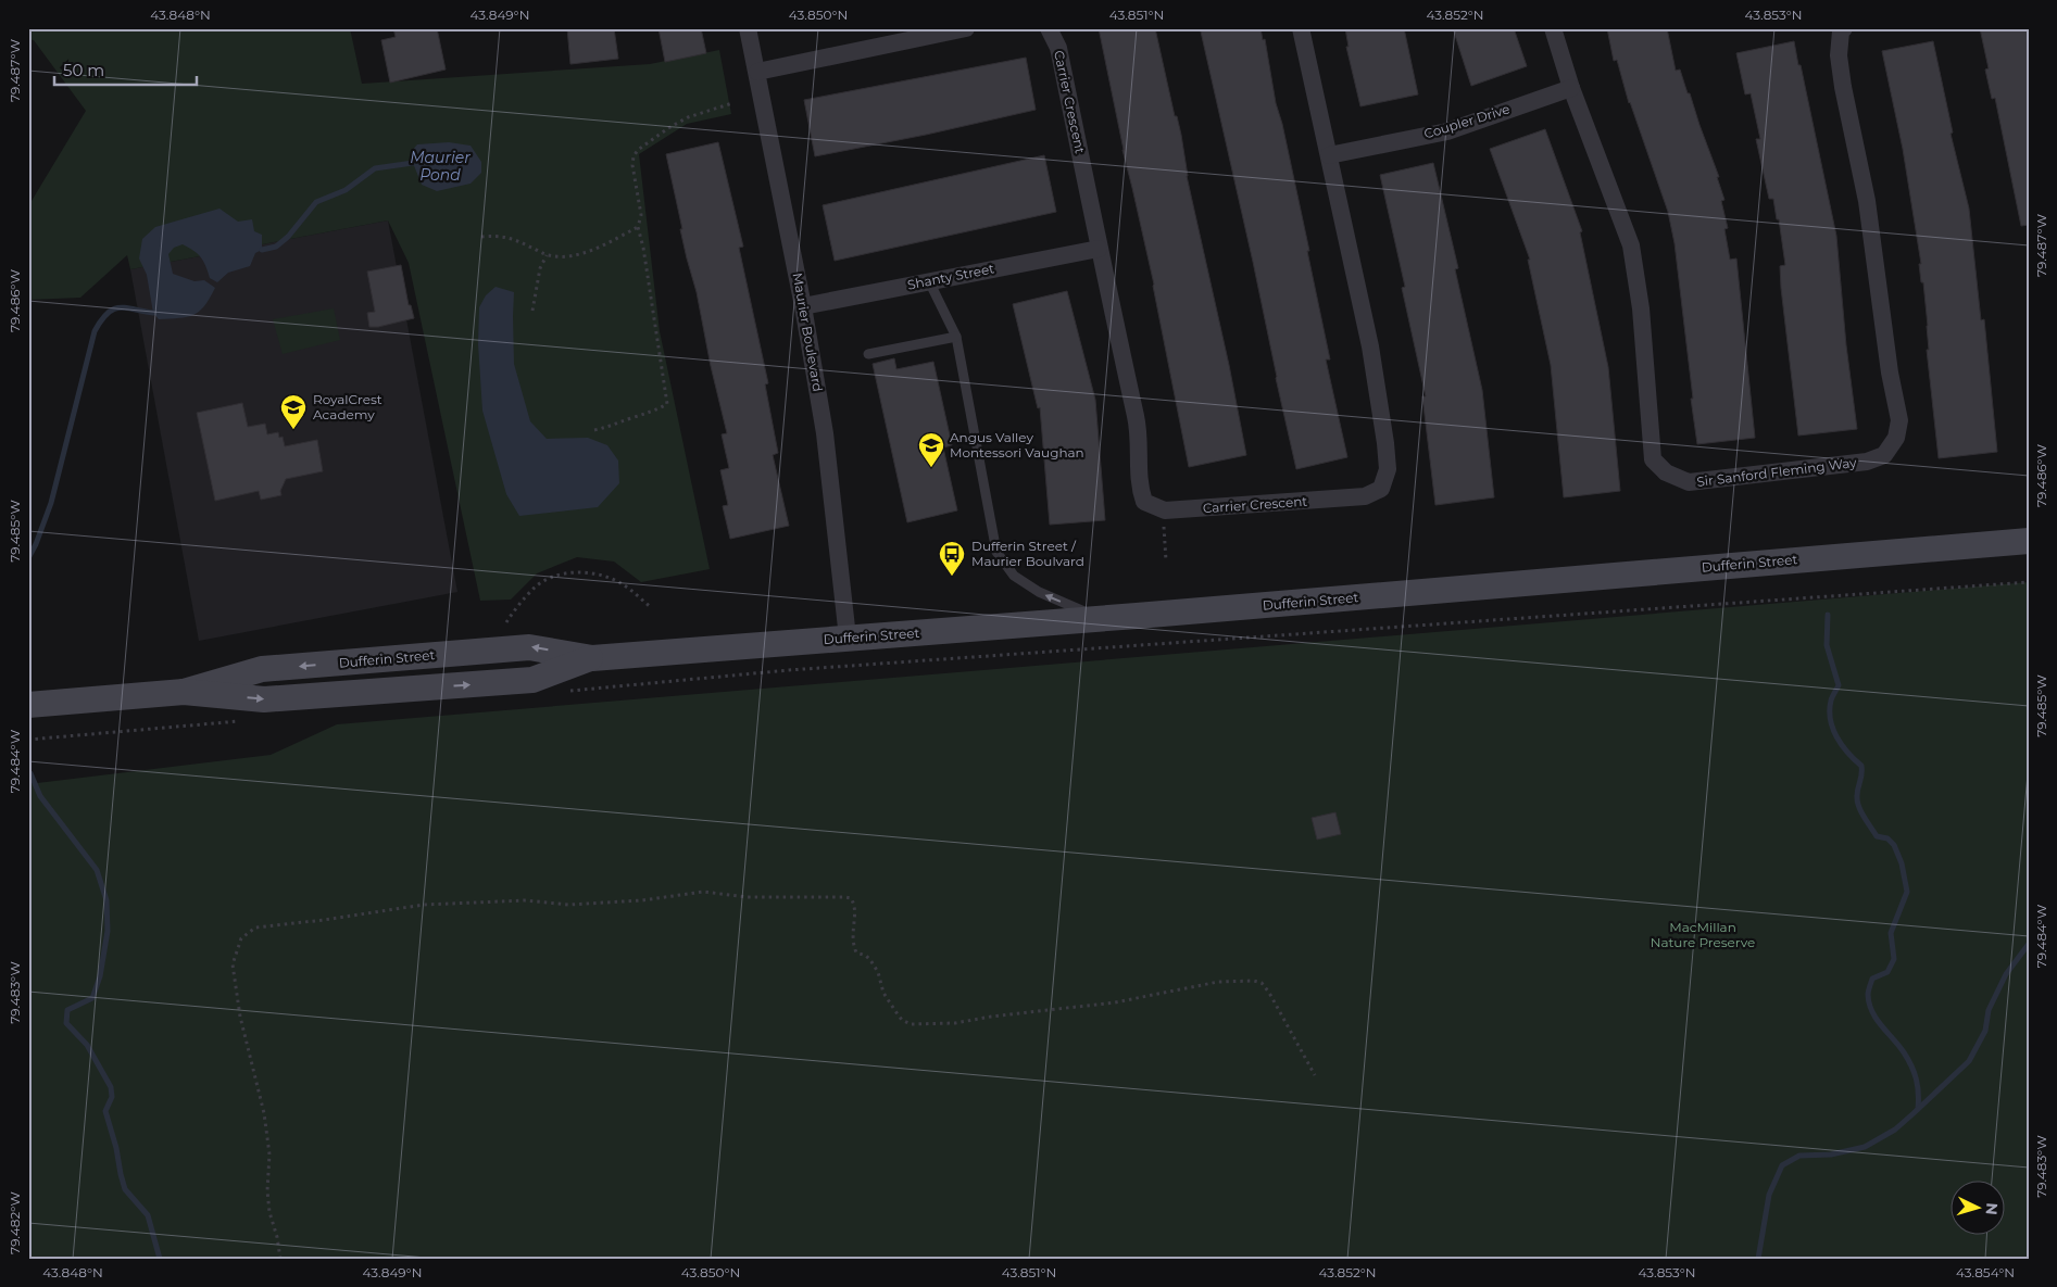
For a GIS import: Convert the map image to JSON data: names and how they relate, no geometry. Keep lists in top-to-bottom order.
{
  "streets": {
    "main road": ["Dufferin Street"],
    "street": [
      "Carrier Crescent",
      "Coupler Drive",
      "Shanty Street",
      "Maurier Boulevard",
      "Sir Sanford Fleming Way"
    ]
  },
  "crossings": [
    ["Carrier Crescent", "Coupler Drive"],
    ["Carrier Crescent", "Shanty Street"],
    ["Coupler Drive", "Sir Sanford Fleming Way"],
    ["Shanty Street", "Maurier Boulevard"],
    ["Maurier Boulevard", "Dufferin Street"]
  ],
  "water": ["Maurier Pond"],
  "parks": ["MacMillan Nature Preserve"],
  "places": {
    "school or university": ["RoyalCrest Academy", "Angus Valley Montessori Vaughan"],
    "bus stop": ["Dufferin Street / Maurier Boulvard"]
  },
  "scale_bar": "50 m",
  "north": "right",
  "coordinates": [
    "43.848°N",
    "43.849°N",
    "43.850°N",
    "43.851°N",
    "43.852°N",
    "43.853°N",
    "79.487°W",
    "79.486°W",
    "79.485°W",
    "79.484°W",
    "79.483°W",
    "79.482°W",
    "43.854°N"
  ]
}
